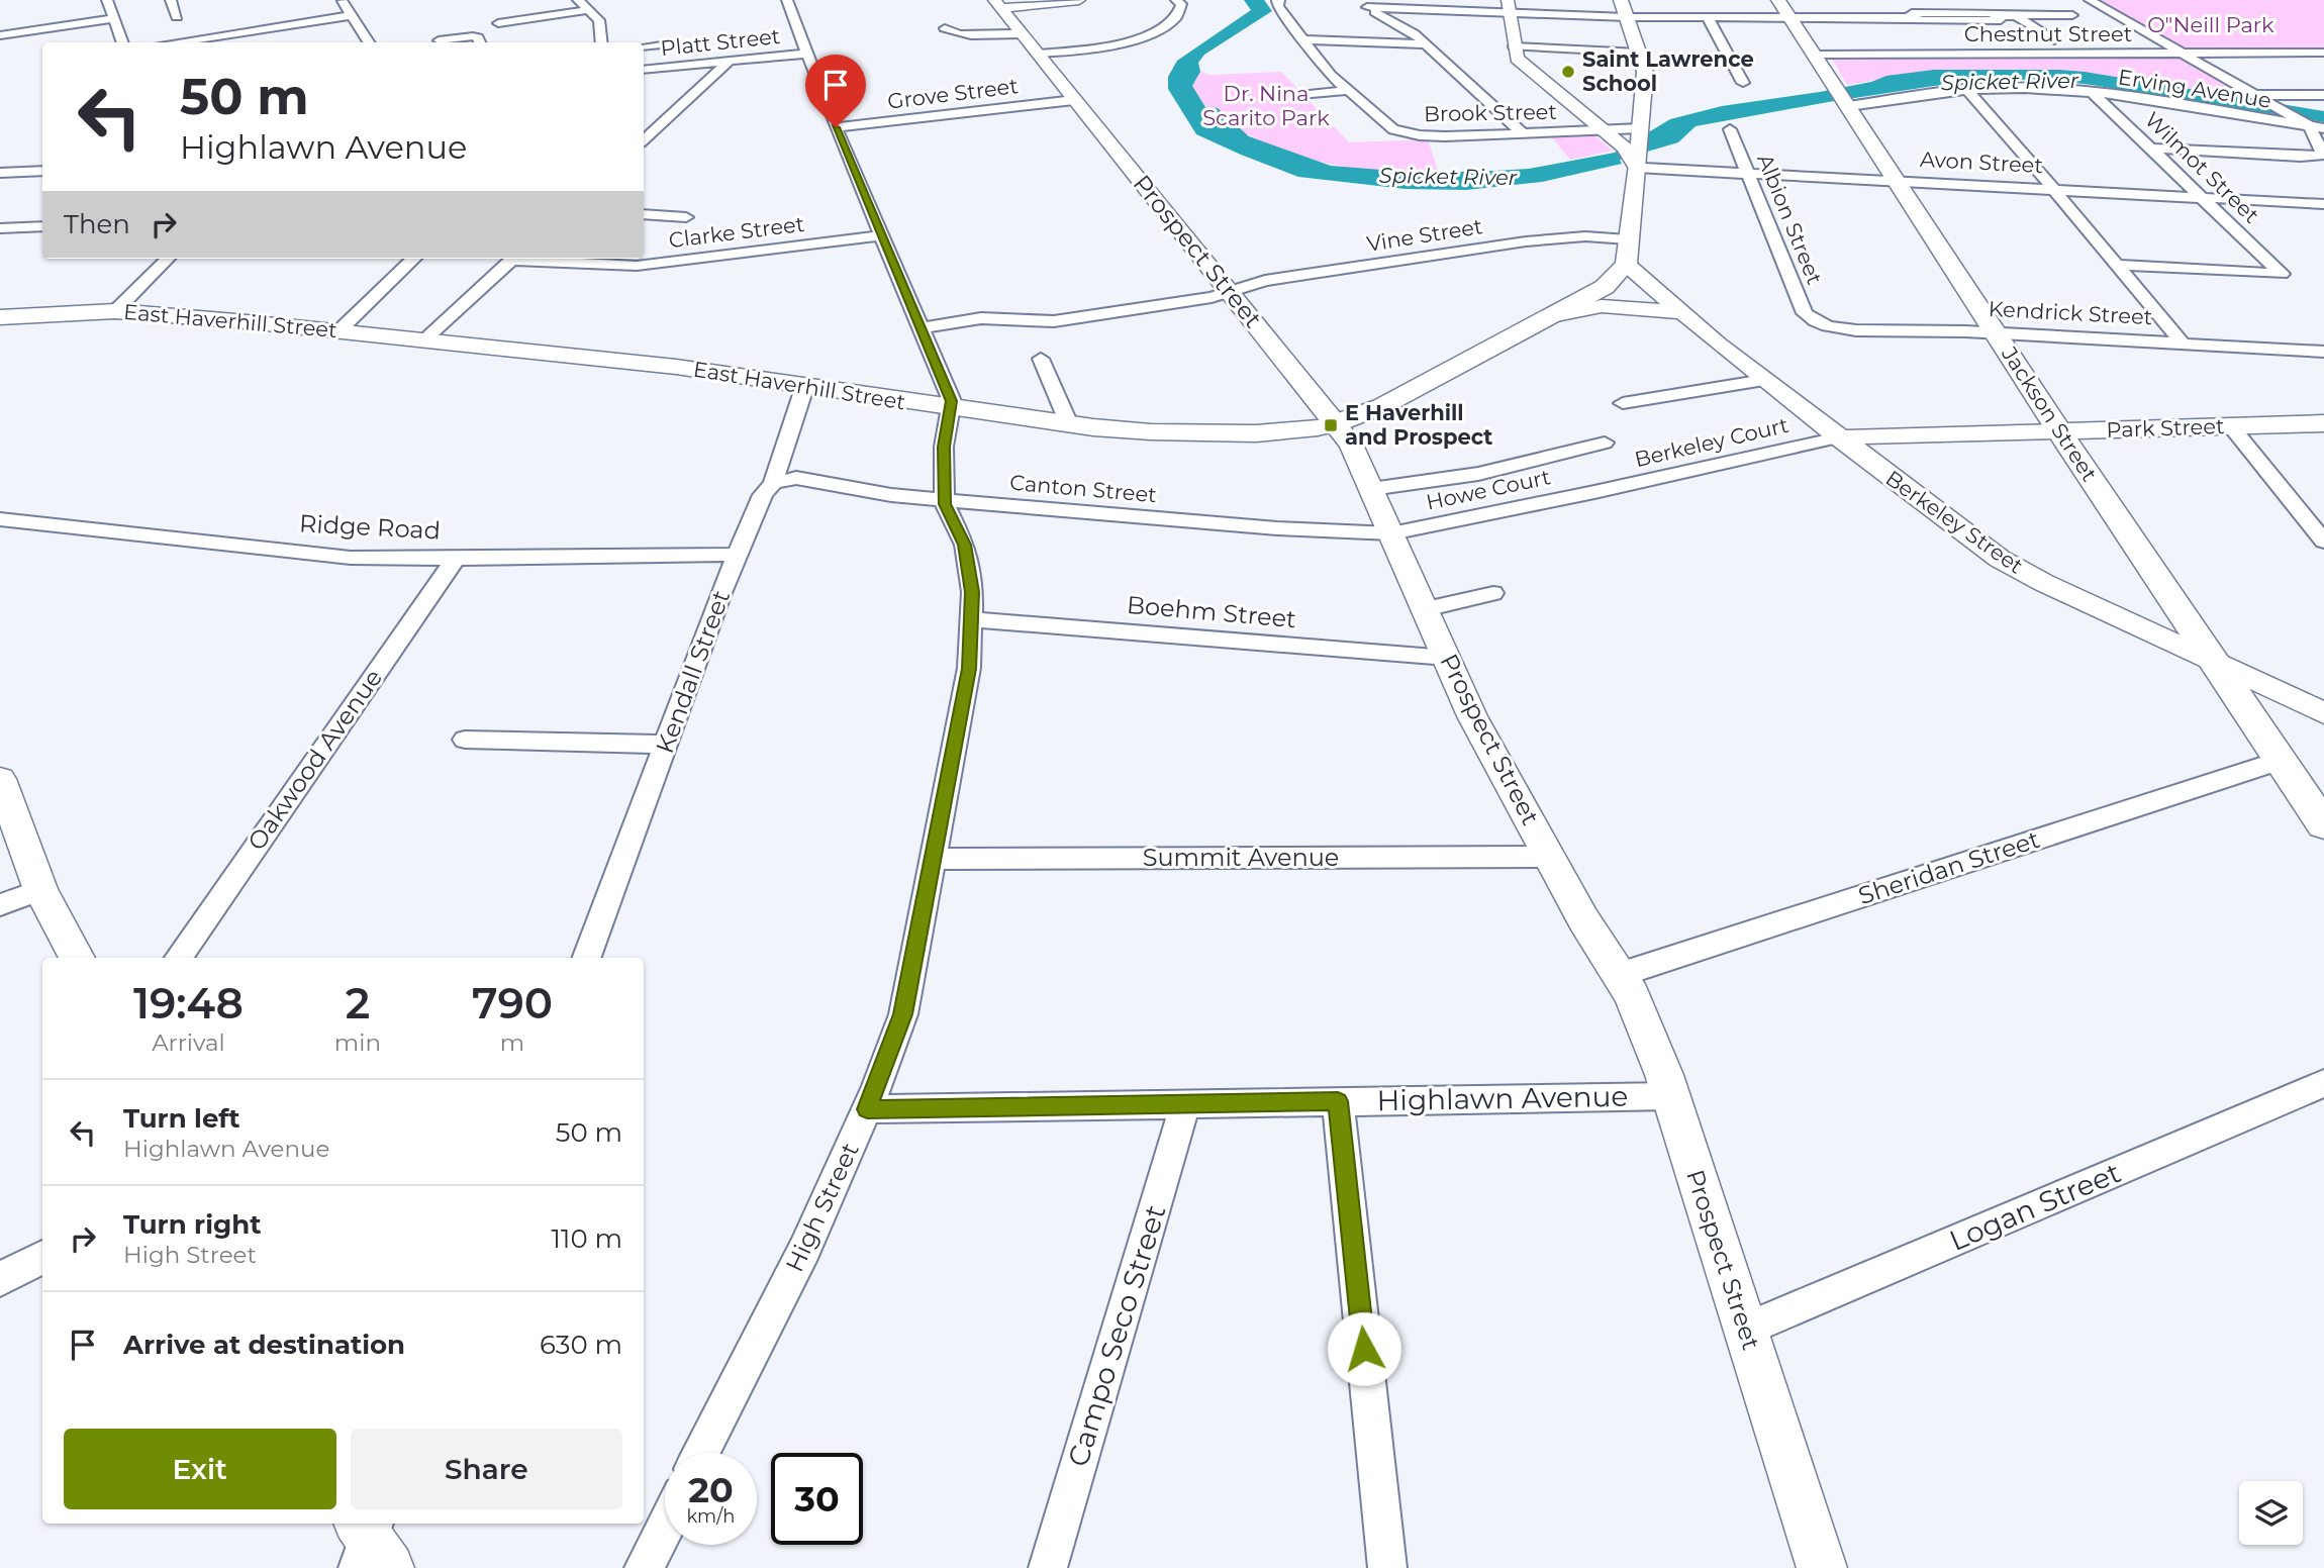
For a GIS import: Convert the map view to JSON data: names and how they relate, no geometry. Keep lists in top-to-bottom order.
{
  "streets": {
    "main road": ["East Haverhill Street", "Jackson Street", "Park Street"],
    "street": [
      "Chestnut Street",
      "Platt Street",
      "Erving Avenue",
      "Grove Street",
      "Brook Street",
      "Avon Street",
      "Wilmot Street",
      "Albion Street",
      "Clarke Street",
      "Vine Street",
      "Prospect Street",
      "Kendrick Street",
      "Berkeley Court",
      "Canton Street",
      "Howe Court",
      "Berkeley Street",
      "Ridge Road",
      "Boehm Street",
      "Kendall Street",
      "Oakwood Avenue",
      "Summit Avenue",
      "Sheridan Street",
      "Highlawn Avenue",
      "Logan Street",
      "High Street",
      "Campo Seco Street"
    ]
  },
  "crossings": [
    ["Chestnut Street", "Jackson Street"],
    ["Platt Street", "High Street"],
    ["Erving Avenue", "Wilmot Street"],
    ["Erving Avenue", "Jackson Street"],
    ["Grove Street", "Prospect Street"],
    ["Grove Street", "High Street"],
    ["Avon Street", "Wilmot Street"],
    ["Avon Street", "Albion Street"],
    ["Avon Street", "Jackson Street"],
    ["Albion Street", "Kendrick Street"],
    ["Clarke Street", "High Street"],
    ["Vine Street", "Prospect Street"],
    ["Vine Street", "East Haverhill Street"],
    ["Vine Street", "Berkeley Street"],
    ["Vine Street", "High Street"],
    ["Prospect Street", "East Haverhill Street"],
    ["Prospect Street", "Canton Street"],
    ["Prospect Street", "Howe Court"],
    ["Prospect Street", "Boehm Street"],
    ["Prospect Street", "Summit Avenue"],
    ["Prospect Street", "Sheridan Street"],
    ["Prospect Street", "Highlawn Avenue"],
    ["Prospect Street", "Logan Street"],
    ["Kendrick Street", "Jackson Street"],
    ["East Haverhill Street", "Berkeley Street"],
    ["East Haverhill Street", "Kendall Street"],
    ["East Haverhill Street", "High Street"],
    ["Jackson Street", "Park Street"],
    ["Jackson Street", "Berkeley Street"],
    ["Jackson Street", "Sheridan Street"],
    ["Park Street", "Berkeley Court"],
    ["Park Street", "Berkeley Street"],
    ["Berkeley Court", "Howe Court"],
    ["Berkeley Court", "Berkeley Street"],
    ["Canton Street", "Howe Court"],
    ["Canton Street", "Kendall Street"],
    ["Canton Street", "High Street"],
    ["Ridge Road", "Kendall Street"],
    ["Ridge Road", "Oakwood Avenue"],
    ["Boehm Street", "High Street"],
    ["Summit Avenue", "High Street"],
    ["Highlawn Avenue", "High Street"],
    ["Highlawn Avenue", "Campo Seco Street"]
  ],
  "water": ["Spicket River"],
  "parks": ["O\"Neill Park", "Dr. Nina Scarito Park"],
  "places": {
    "other": ["Saint Lawrence School"],
    "transit": ["E Haverhill and Prospect"]
  },
  "page": {
    "turn": ["50 m", "Highlawn Avenue"],
    "then": "Then",
    "eta": [
      "19:48",
      "Arrival",
      "2",
      "min",
      "790",
      "m"
    ],
    "list": [
      {
        "name": "Turn left",
        "note": "Highlawn Avenue",
        "value": "50 m"
      },
      {
        "name": "Turn right",
        "note": "High Street",
        "value": "110 m"
      },
      {
        "name": "Arrive at destination",
        "value": "630 m"
      }
    ],
    "buttons": ["Exit", "Share"],
    "speed": "20 km/h",
    "limit": "30"
  }
}
